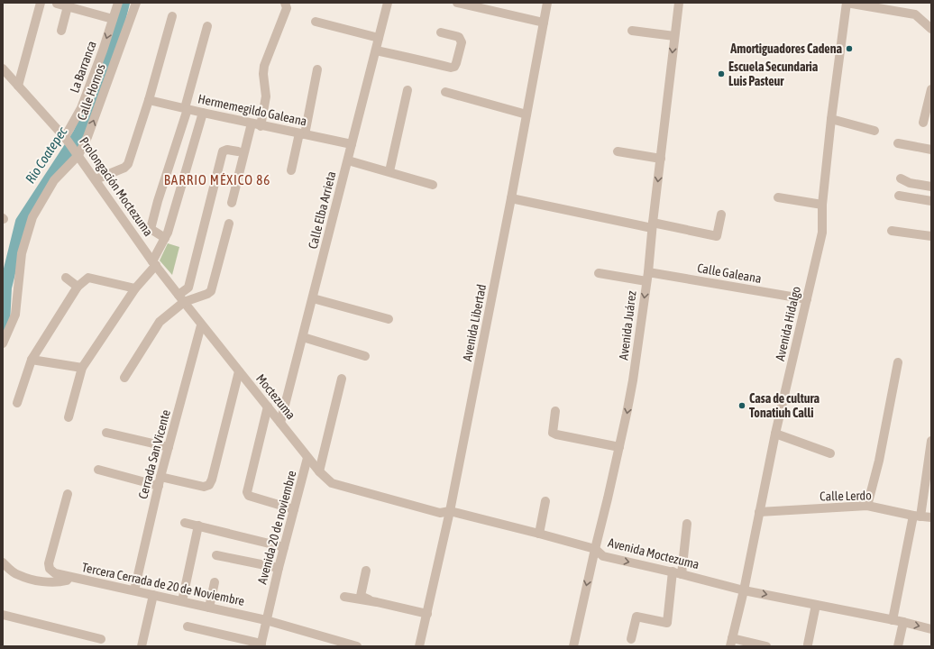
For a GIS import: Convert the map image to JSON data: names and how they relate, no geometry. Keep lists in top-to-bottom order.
{
  "streets": {
    "street": [
      "La Barranca",
      "Calle Hornos",
      "Hermemegildo Galeana",
      "Prolongación Moctezuma",
      "Calle Elba Arrieta",
      "Calle Galeana",
      "Avenida Libertad",
      "Avenida Hidalgo",
      "Avenida Juárez",
      "Moctezuma",
      "Cerrada San Vicente",
      "Calle Lerdo",
      "Avenida 20 de noviembre",
      "Avenida Moctezuma",
      "Tercera Cerrada de 20 de Noviembre"
    ]
  },
  "crossings": [
    ["La Barranca", "Prolongación Moctezuma"],
    ["Calle Hornos", "Prolongación Moctezuma"],
    ["Hermemegildo Galeana", "Calle Elba Arrieta"],
    ["Prolongación Moctezuma", "Moctezuma"],
    ["Prolongación Moctezuma", "Cerrada San Vicente"],
    ["Calle Elba Arrieta", "Moctezuma"],
    ["Calle Galeana", "Avenida Hidalgo"],
    ["Calle Galeana", "Avenida Juárez"],
    ["Avenida Libertad", "Avenida Moctezuma"],
    ["Avenida Hidalgo", "Calle Lerdo"],
    ["Avenida Hidalgo", "Avenida Moctezuma"],
    ["Avenida Juárez", "Avenida Moctezuma"],
    ["Moctezuma", "Cerrada San Vicente"],
    ["Moctezuma", "Avenida 20 de noviembre"],
    ["Moctezuma", "Avenida Moctezuma"],
    ["Cerrada San Vicente", "Tercera Cerrada de 20 de Noviembre"],
    ["Avenida 20 de noviembre", "Tercera Cerrada de 20 de Noviembre"]
  ],
  "one_way": ["Avenida Juárez"],
  "districts": ["BARRIO MÉXICO 86"],
  "water": ["Rio Coatepec"],
  "places": ["Amortiguadores Cadena", "Escuela Secundaria Luis Pasteur", "Casa de cultura Tonatiuh Calli"]
}
